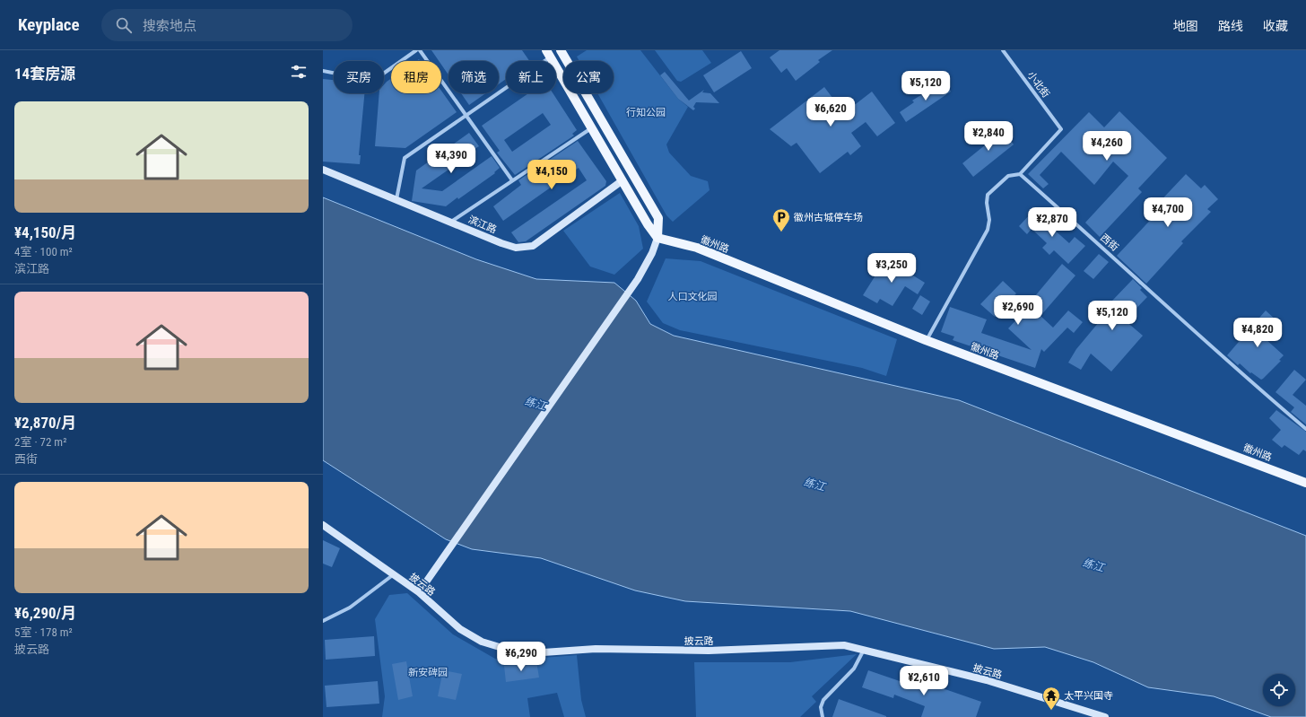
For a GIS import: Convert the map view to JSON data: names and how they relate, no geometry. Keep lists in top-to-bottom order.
{
  "streets": {
    "main road": ["徽州路"],
    "street": [
      "小北街",
      "滨江路",
      "西街",
      "披云路"
    ]
  },
  "crossings": [
    ["小北街", "西街"]
  ],
  "water": ["练江"],
  "parks": ["行知公园", "人口文化园", "新安碑园"],
  "places": {
    "parking": ["徽州古城停车场"],
    "temple": ["太平兴国寺"]
  },
  "page": {
    "header": "Keyplace",
    "search": "搜索地点",
    "nav": ["地图", "路线", "收藏"],
    "heading": "14套房源",
    "chip": [
      "买房",
      "租房",
      "筛选",
      "新上",
      "公寓"
    ],
    "price": [
      "¥5,120",
      "¥6,620",
      "¥2,840",
      "¥4,260",
      "¥4,390",
      "¥4,150",
      "¥4,700",
      "¥2,870",
      "¥3,250",
      "¥2,690",
      "¥5,120",
      "¥4,820",
      "¥6,290",
      "¥2,610"
    ],
    "list": [
      {
        "name": "¥4,150/月",
        "note": "4室 · 100 m² · 滨江路"
      },
      {
        "name": "¥2,870/月",
        "note": "2室 · 72 m² · 西街"
      },
      {
        "name": "¥6,290/月",
        "note": "5室 · 178 m² · 披云路"
      }
    ]
  }
}
